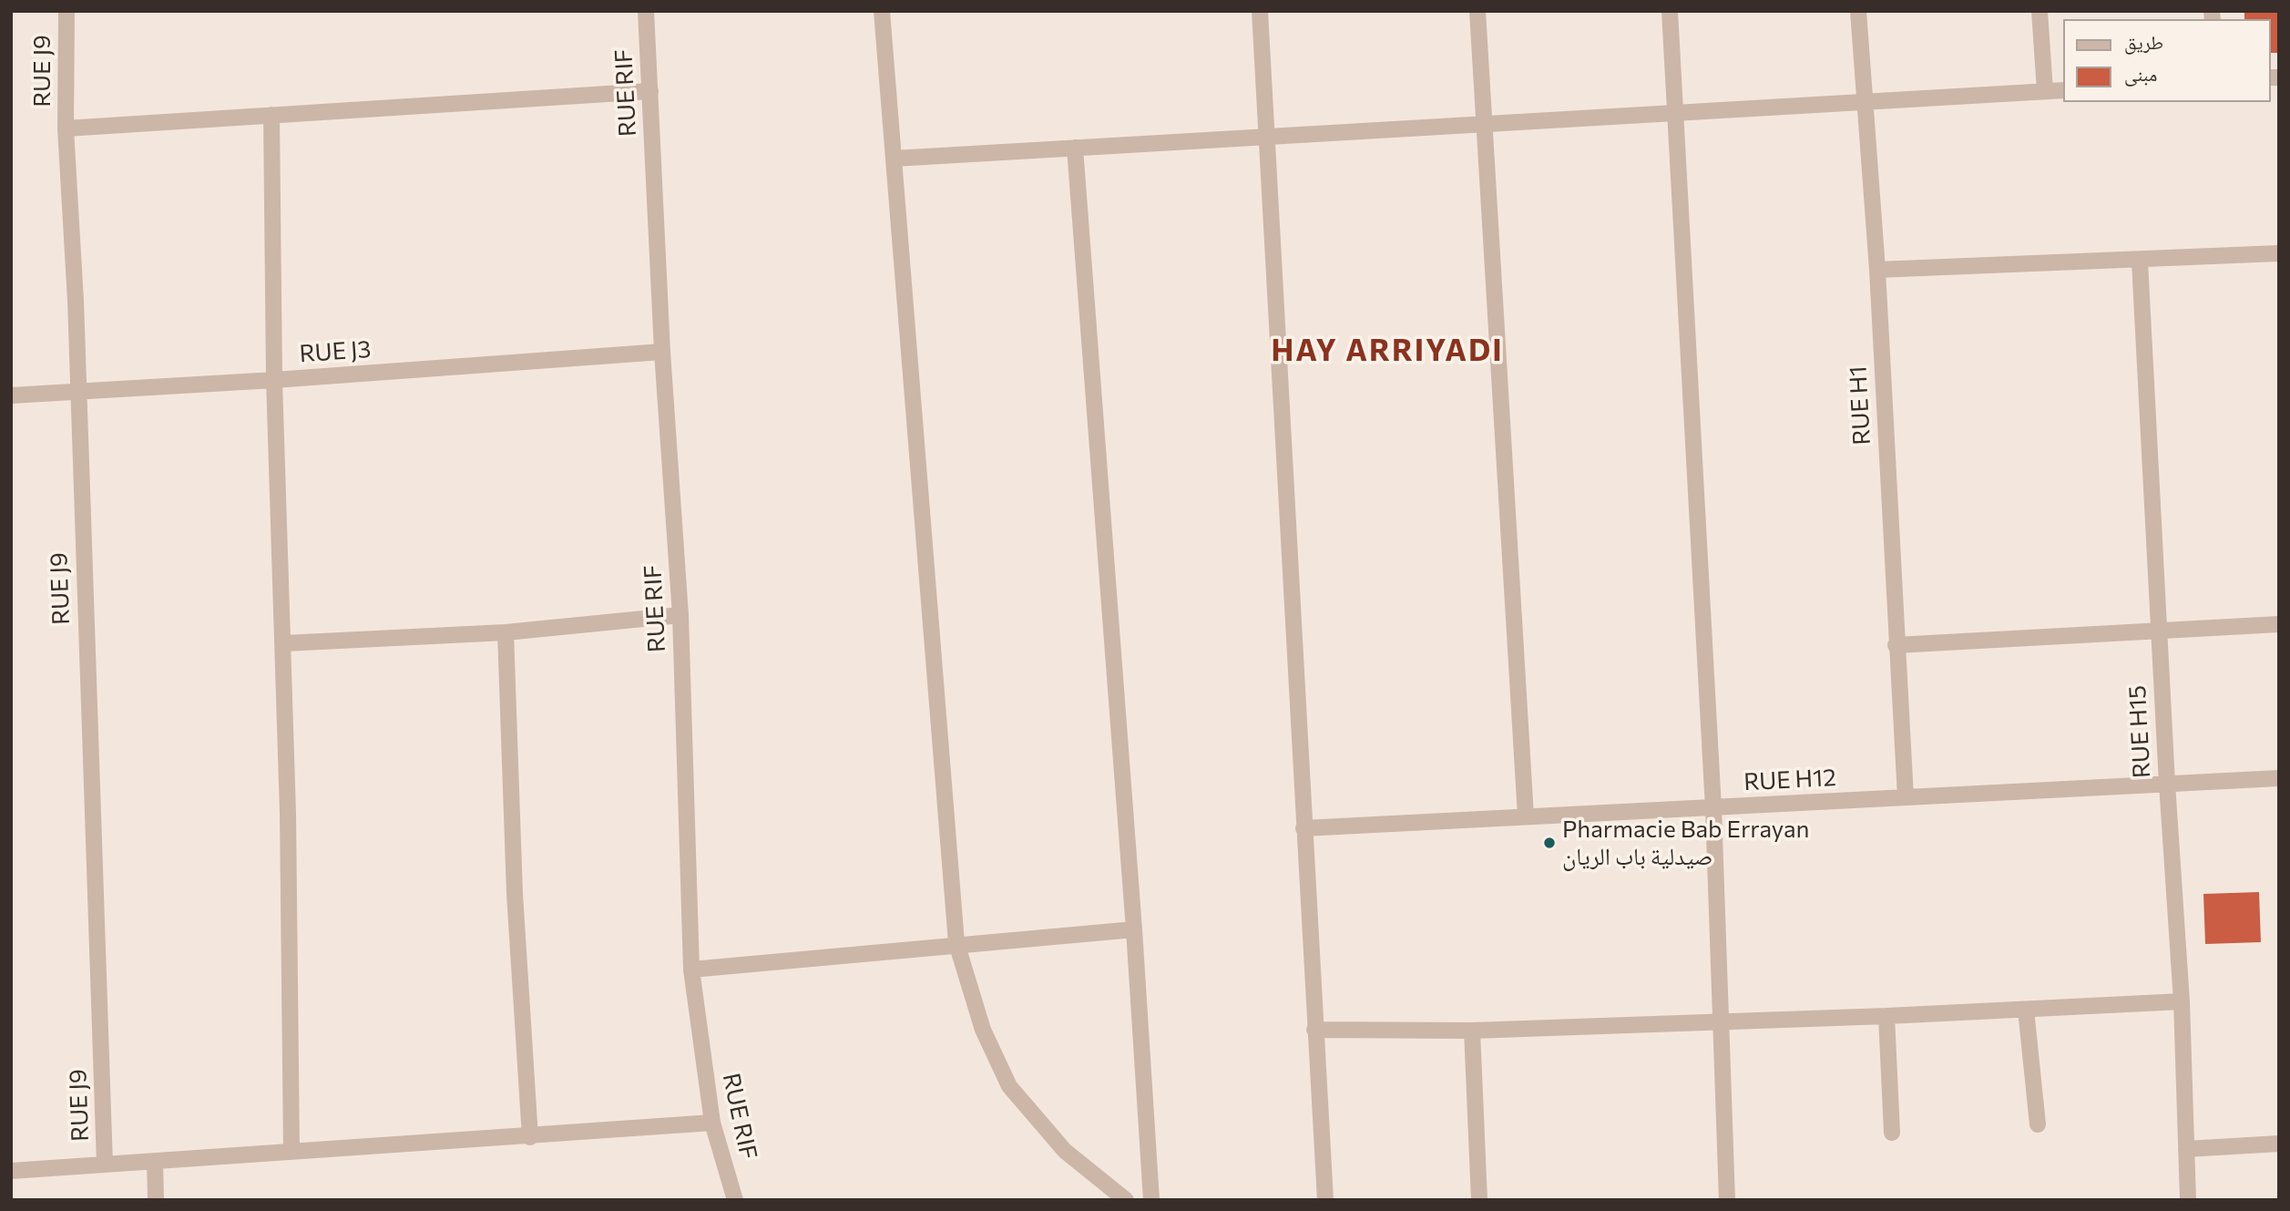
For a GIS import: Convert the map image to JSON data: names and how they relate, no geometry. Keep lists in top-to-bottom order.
{
  "streets": {
    "street": [
      "RUE J9",
      "RUE RIF",
      "RUE J3",
      "RUE H1",
      "RUE H15",
      "RUE H12"
    ]
  },
  "crossings": [
    ["RUE J9", "RUE J3"],
    ["RUE RIF", "RUE J3"],
    ["RUE H1", "RUE H12"],
    ["RUE H15", "RUE H12"]
  ],
  "districts": ["HAY ARRIYADI"],
  "places": ["Pharmacie Bab Errayan صيدلية باب الريان"],
  "legend": ["طريق", "مبنى"]
}
